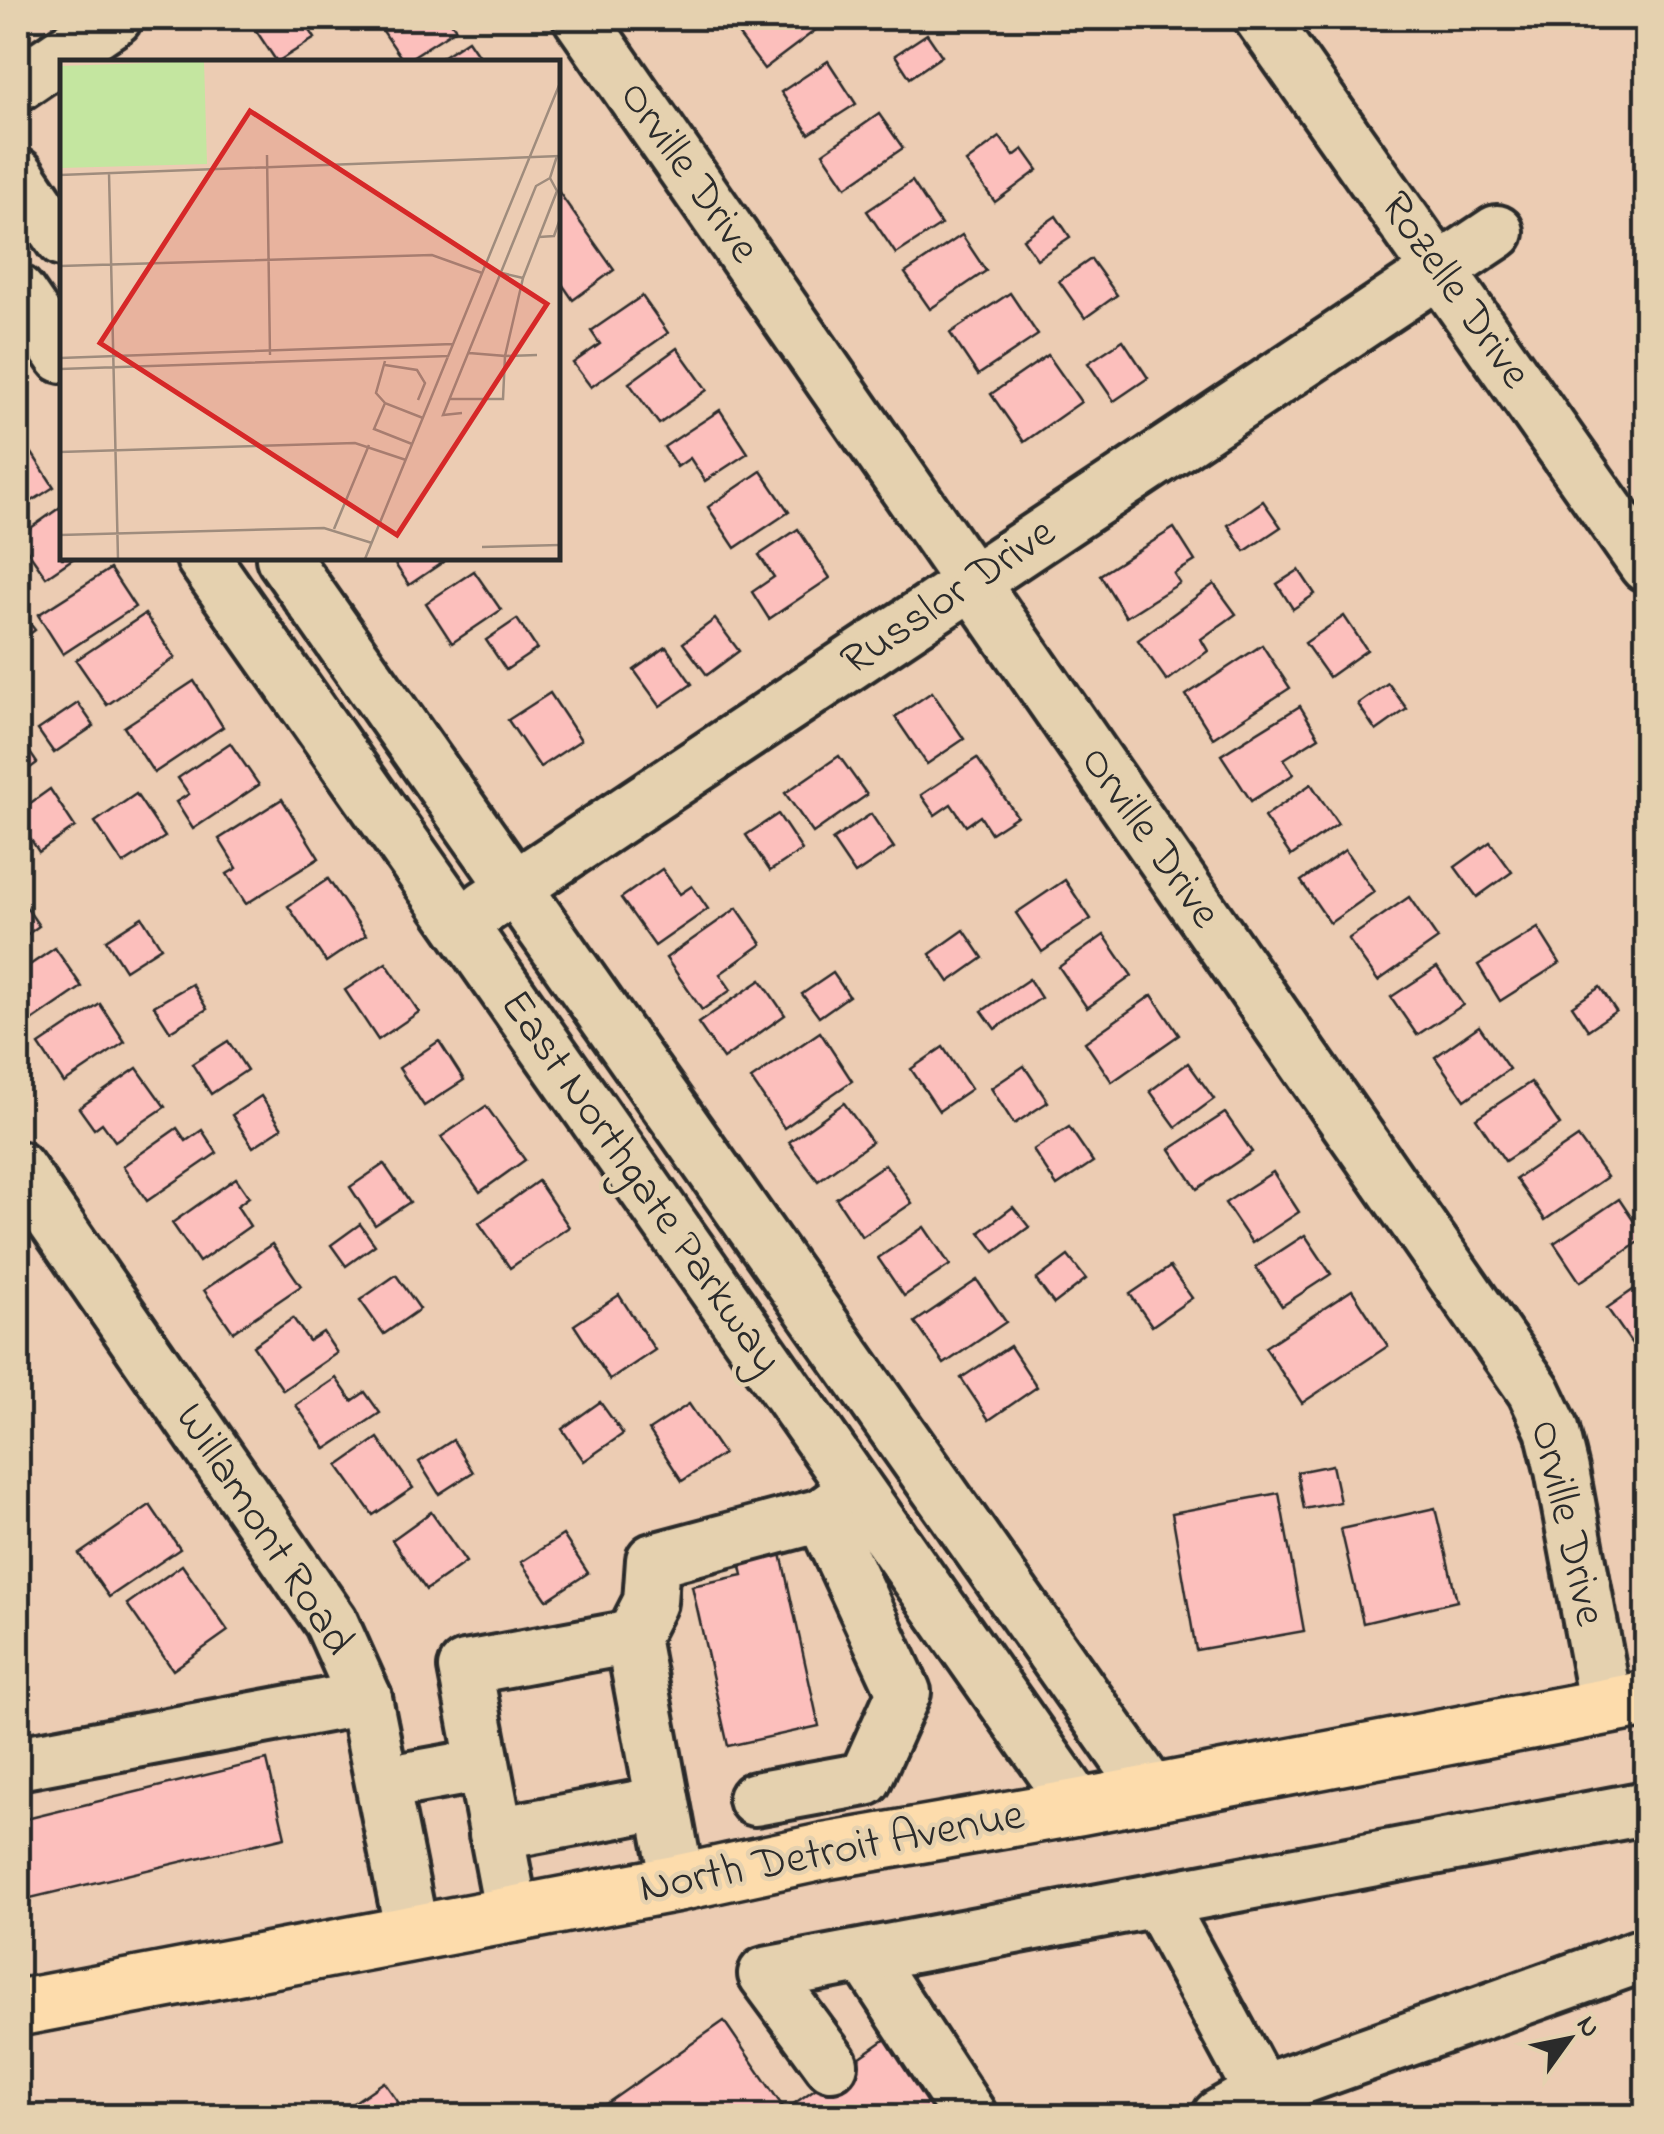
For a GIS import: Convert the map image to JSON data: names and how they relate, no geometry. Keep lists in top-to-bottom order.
{
  "streets": {
    "main road": ["North Detroit Avenue"],
    "street": [
      "Orville Drive",
      "Rozelle Drive",
      "Russlor Drive",
      "East Northgate Parkway",
      "Willamont Road"
    ]
  },
  "crossings": [
    ["Orville Drive", "Russlor Drive"],
    ["Orville Drive", "North Detroit Avenue"],
    ["Rozelle Drive", "Russlor Drive"],
    ["Russlor Drive", "East Northgate Parkway"],
    ["East Northgate Parkway", "North Detroit Avenue"],
    ["Willamont Road", "North Detroit Avenue"]
  ],
  "north": "top right"
}
